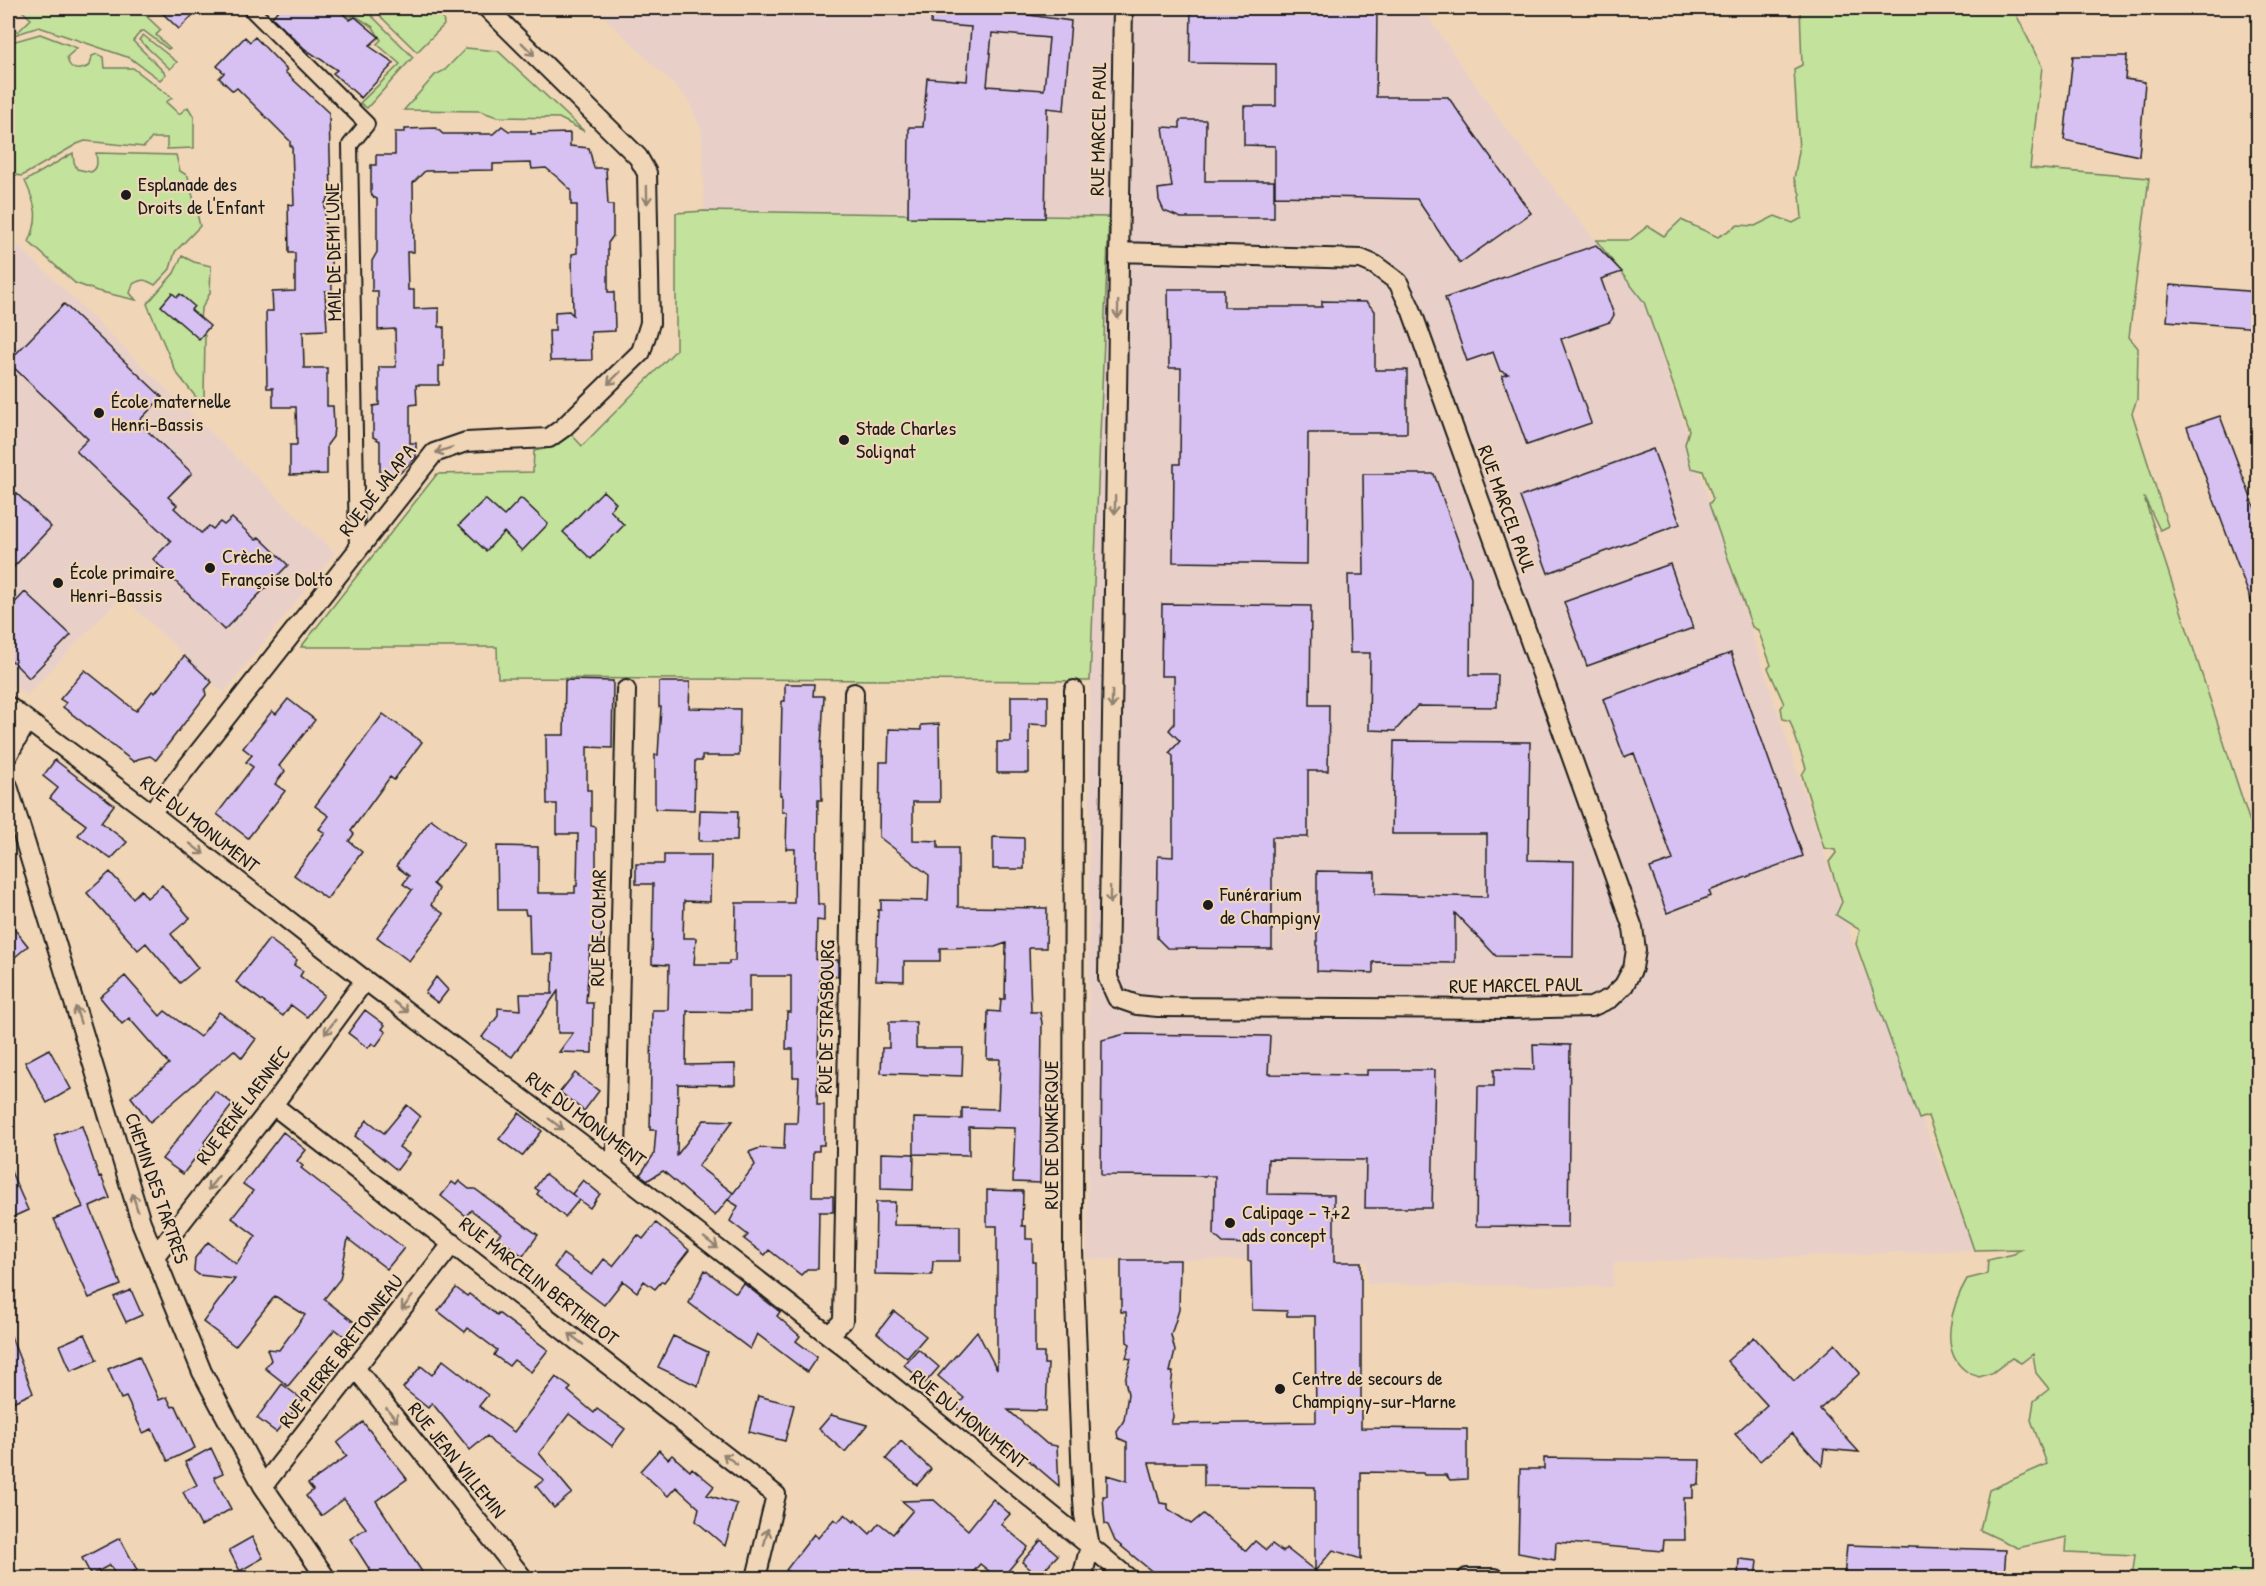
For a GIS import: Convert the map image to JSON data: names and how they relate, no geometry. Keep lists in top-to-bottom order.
{
  "streets": {
    "street": [
      "RUE MARCEL PAUL",
      "MAIL DE DEMI LUNE",
      "RUE DE JALAPA",
      "RUE DU MONUMENT",
      "RUE DE COLMAR",
      "RUE DE STRASBOURG",
      "RUE RENÉ LAENNEC",
      "RUE DE DUNKERQUE",
      "CHEMIN DES TARTRES",
      "RUE MARCELIN BERTHELOT",
      "RUE PIERRE BRETONNEAU",
      "RUE JEAN VILLEMIN"
    ]
  },
  "crossings": [
    ["MAIL DE DEMI LUNE", "RUE DE JALAPA"],
    ["RUE DE JALAPA", "RUE DU MONUMENT"],
    ["RUE DU MONUMENT", "RUE DE COLMAR"],
    ["RUE DU MONUMENT", "RUE DE STRASBOURG"],
    ["RUE DU MONUMENT", "RUE RENÉ LAENNEC"],
    ["RUE DU MONUMENT", "RUE DE DUNKERQUE"],
    ["RUE RENÉ LAENNEC", "CHEMIN DES TARTRES"],
    ["RUE RENÉ LAENNEC", "RUE MARCELIN BERTHELOT"],
    ["CHEMIN DES TARTRES", "RUE PIERRE BRETONNEAU"],
    ["RUE MARCELIN BERTHELOT", "RUE PIERRE BRETONNEAU"],
    ["RUE PIERRE BRETONNEAU", "RUE JEAN VILLEMIN"]
  ],
  "one_way": [
    "RUE DU MONUMENT",
    "RUE RENÉ LAENNEC",
    "CHEMIN DES TARTRES",
    "RUE MARCELIN BERTHELOT",
    "RUE PIERRE BRETONNEAU",
    "RUE JEAN VILLEMIN"
  ],
  "places": [
    "Esplanade des Droits de l'Enfant",
    "École maternelle Henri-Bassis",
    "Stade Charles Solignat",
    "Crèche Françoise Dolto",
    "École primaire Henri-Bassis",
    "Funérarium de Champigny",
    "Calipage - 7+2 ads concept",
    "Centre de secours de Champigny-sur-Marne"
  ]
}
